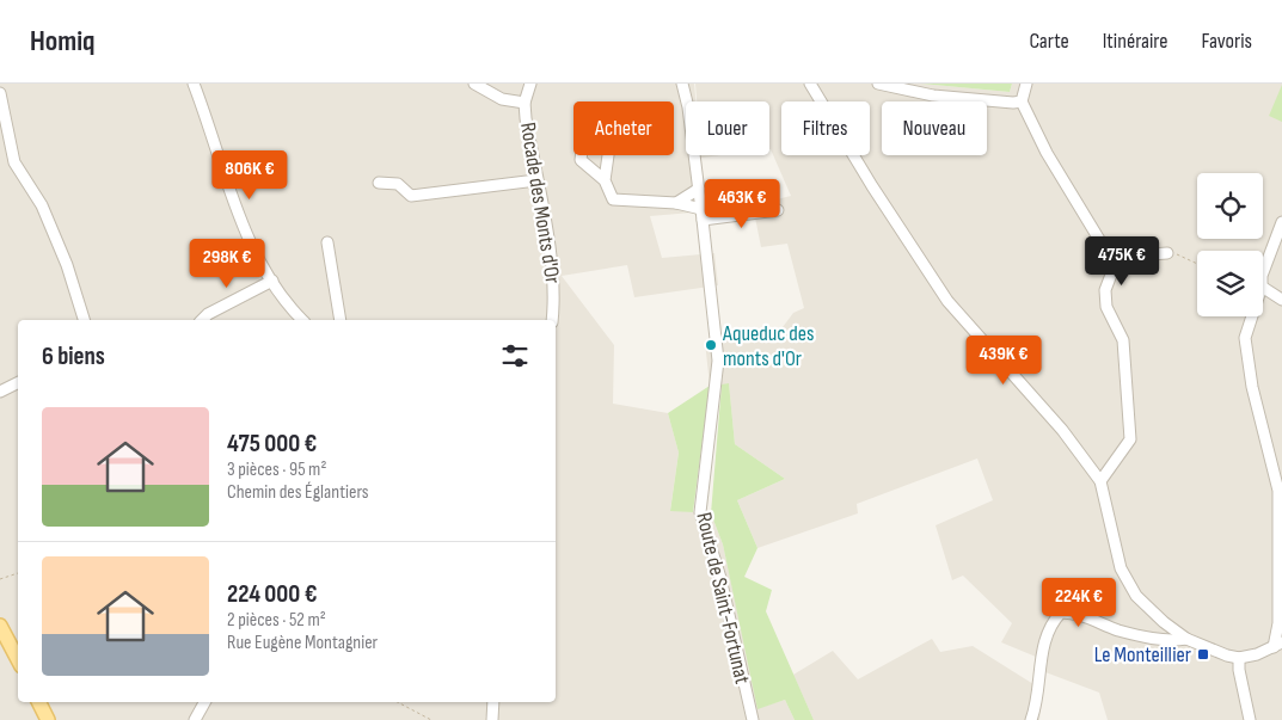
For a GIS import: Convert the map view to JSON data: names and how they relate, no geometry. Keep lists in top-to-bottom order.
{
  "streets": {
    "street": ["Rocade des Monts d'Or", "Route de Saint-Fortunat"]
  },
  "places": {
    "other": ["Aqueduc des monts d'Or"],
    "transit": ["Le Monteillier"]
  },
  "page": {
    "header": "Homiq",
    "nav": ["Carte", "Itinéraire", "Favoris"],
    "chip": [
      "Acheter",
      "Louer",
      "Filtres",
      "Nouveau"
    ],
    "price": [
      "806K €",
      "463K €",
      "475K €",
      "298K €",
      "439K €",
      "224K €"
    ],
    "heading": "6 biens",
    "list": [
      {
        "name": "475 000 €",
        "note": "3 pièces · 95 m² · Chemin des Églantiers"
      },
      {
        "name": "224 000 €",
        "note": "2 pièces · 52 m² · Rue Eugène Montagnier"
      }
    ]
  }
}
